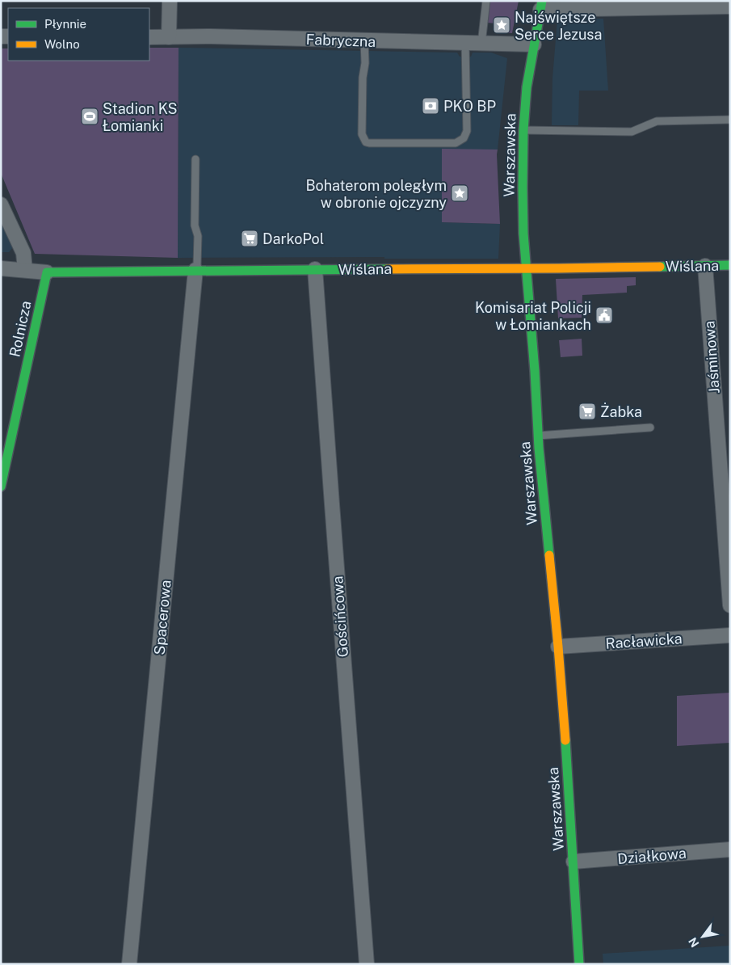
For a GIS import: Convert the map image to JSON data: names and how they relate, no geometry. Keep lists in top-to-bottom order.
{
  "streets": {
    "street": [
      "Fabryczna",
      "Warszawska",
      "Wiślana",
      "Rolnicza",
      "Jaśminowa",
      "Gościńcowa",
      "Spacerowa",
      "Racławicka",
      "Działkowa"
    ]
  },
  "crossings": [
    ["Fabryczna", "Warszawska"],
    ["Warszawska", "Wiślana"],
    ["Warszawska", "Racławicka"],
    ["Warszawska", "Działkowa"],
    ["Wiślana", "Rolnicza"],
    ["Wiślana", "Jaśminowa"],
    ["Wiślana", "Gościńcowa"],
    ["Wiślana", "Spacerowa"]
  ],
  "places": {
    "place": ["Najświętsze Serce Jezusa", "Bohaterom poległym w obronie ojczyzny"],
    "bank": ["PKO BP"],
    "sports": ["Stadion KS Łomianki"],
    "supermarket": ["DarkoPol", "Żabka"],
    "public building": ["Komisariat Policji w Łomiankach"]
  },
  "legend": ["Płynnie", "Wolno"],
  "north": "bottom left"
}
